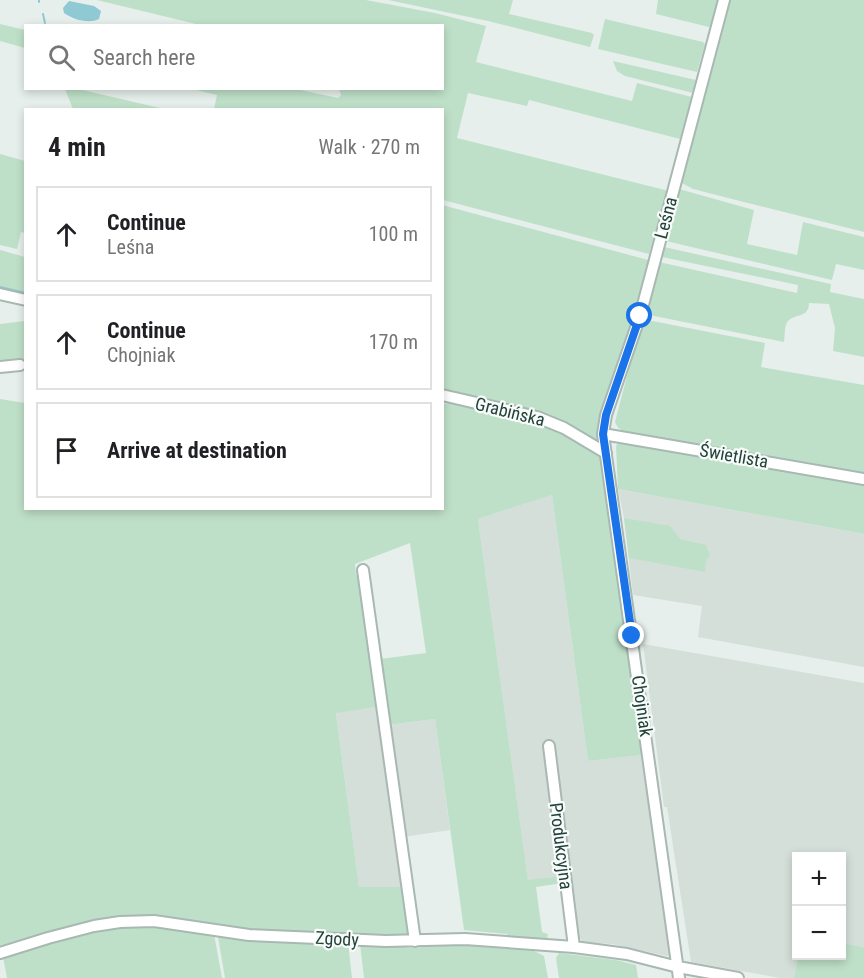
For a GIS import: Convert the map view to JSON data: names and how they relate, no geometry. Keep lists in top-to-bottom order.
{
  "streets": {
    "street": [
      "Leśna",
      "Grabińska",
      "Świetlista",
      "Chojniak",
      "Produkcyjna",
      "Zgody"
    ]
  },
  "crossings": [
    ["Leśna", "Świetlista"],
    ["Leśna", "Chojniak"],
    ["Grabińska", "Chojniak"],
    ["Świetlista", "Chojniak"],
    ["Chojniak", "Zgody"],
    ["Produkcyjna", "Zgody"]
  ],
  "page": {
    "search": "Search here",
    "heading": ["4 min", "Walk · 270 m"],
    "list": [
      ["Continue", "Leśna", "100 m"],
      ["Continue", "Chojniak", "170 m"],
      "Arrive at destination"
    ],
    "map_buttons": ["+", "−"]
  }
}
